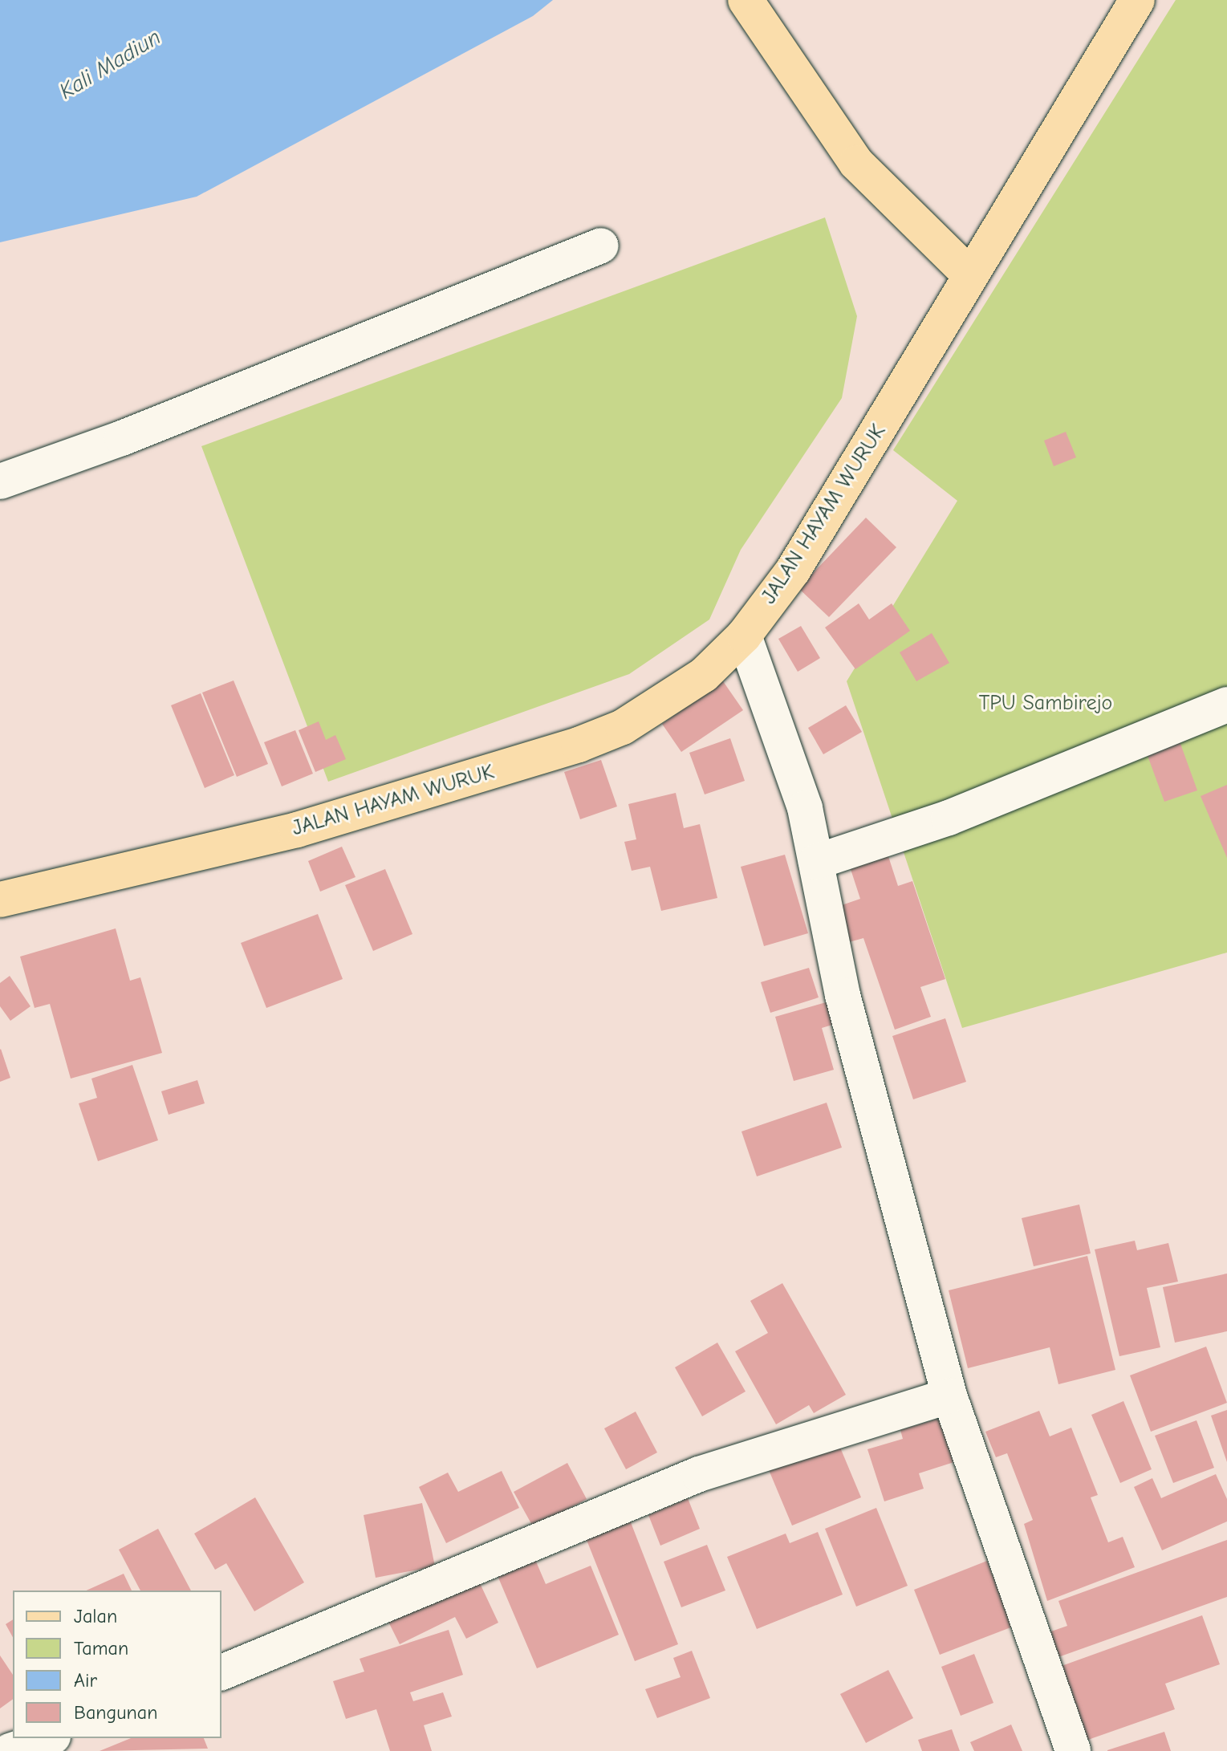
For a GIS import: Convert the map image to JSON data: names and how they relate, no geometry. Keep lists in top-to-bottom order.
{
  "streets": {
    "main road": ["JALAN HAYAM WURUK"]
  },
  "water": ["Kali Madiun"],
  "parks": ["TPU Sambirejo"],
  "legend": [
    "Jalan",
    "Taman",
    "Air",
    "Bangunan"
  ]
}
